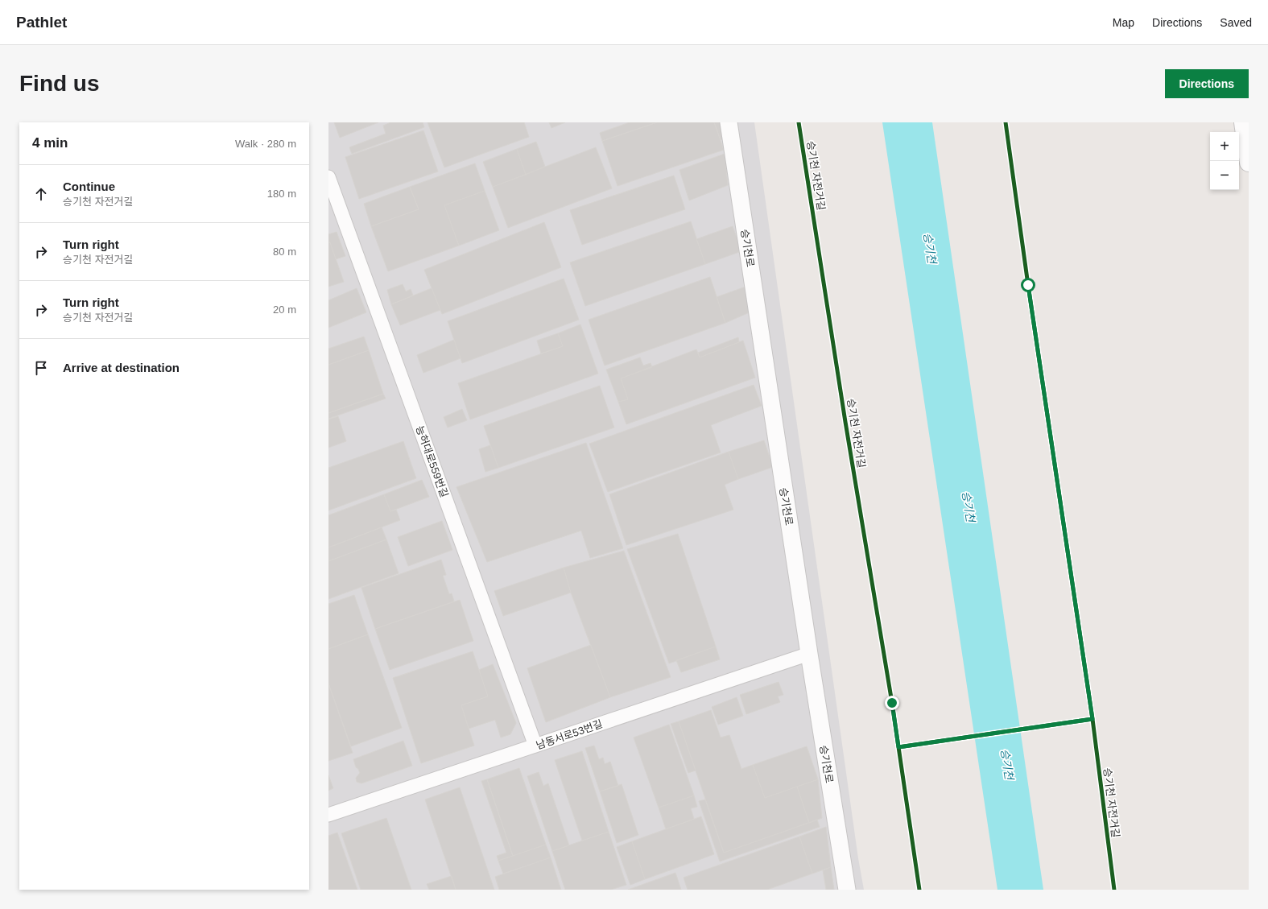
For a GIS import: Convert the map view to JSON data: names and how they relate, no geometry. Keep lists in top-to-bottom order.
{
  "streets": {
    "street": ["승기천로", "능허대로559번길", "남동서로53번길"],
    "cycle path": ["승기천 자전거길"]
  },
  "crossings": [
    ["승기천로", "남동서로53번길"],
    ["능허대로559번길", "남동서로53번길"]
  ],
  "water": ["승기천"],
  "page": {
    "header": "Pathlet",
    "nav": ["Map", "Directions", "Saved"],
    "buttons": "Directions",
    "title": "Find us",
    "heading": ["4 min", "Walk · 280 m"],
    "map_buttons": ["+", "−"],
    "list": [
      ["Continue", "승기천 자전거길", "180 m"],
      ["Turn right", "승기천 자전거길", "80 m"],
      ["Turn right", "승기천 자전거길", "20 m"],
      "Arrive at destination"
    ]
  }
}
